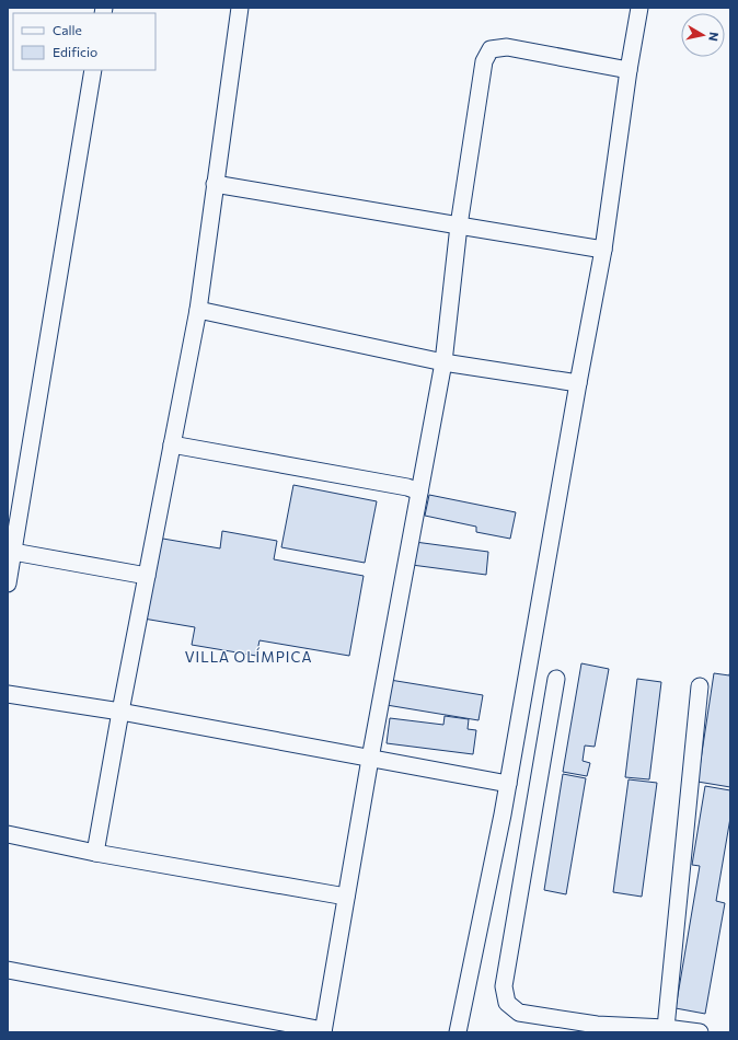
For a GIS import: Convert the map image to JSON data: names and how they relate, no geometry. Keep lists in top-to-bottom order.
{
  "districts": ["VILLA OLÍMPICA"],
  "legend": ["Calle", "Edificio"],
  "north": "right"
}
